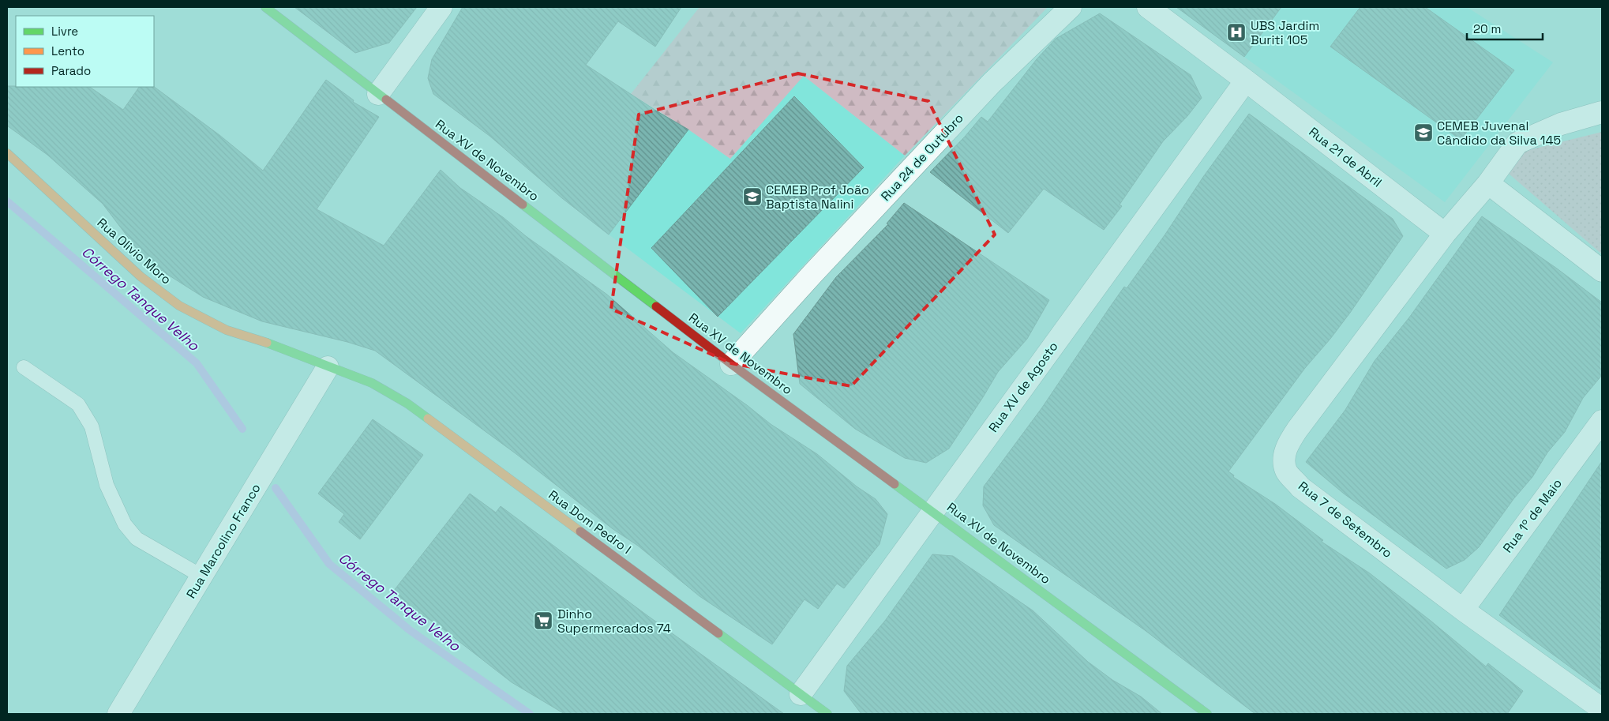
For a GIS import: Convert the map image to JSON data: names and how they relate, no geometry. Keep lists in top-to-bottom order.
{
  "streets": {
    "street": [
      "Rua 24 de Outubro",
      "Rua 21 de Abril",
      "Rua XV de Novembro",
      "Rua Olivio Moro",
      "Rua XV de Agosto",
      "Rua 1º de Maio",
      "Rua 7 de Setembro",
      "Rua Dom Pedro I",
      "Rua Marcolino Franco"
    ]
  },
  "crossings": [
    ["Rua 24 de Outubro", "Rua XV de Novembro"],
    ["Rua 21 de Abril", "Rua XV de Agosto"],
    ["Rua 21 de Abril", "Rua 7 de Setembro"],
    ["Rua XV de Novembro", "Rua XV de Agosto"],
    ["Rua Olivio Moro", "Rua Dom Pedro I"],
    ["Rua Olivio Moro", "Rua Marcolino Franco"],
    ["Rua XV de Agosto", "Rua Dom Pedro I"],
    ["Rua 1º de Maio", "Rua 7 de Setembro"],
    ["Rua Dom Pedro I", "Rua Marcolino Franco"]
  ],
  "water": ["Córrego Tanque Velho"],
  "places": {
    "hospital": ["UBS Jardim Buriti 105"],
    "school or university": ["CEMEB Juvenal Cândido da Silva 145", "CEMEB Prof João Baptista Nalini"],
    "supermarket": ["Dinho Supermercados 74"]
  },
  "legend": ["Livre", "Lento", "Parado"],
  "scale_bar": "20 m"
}
